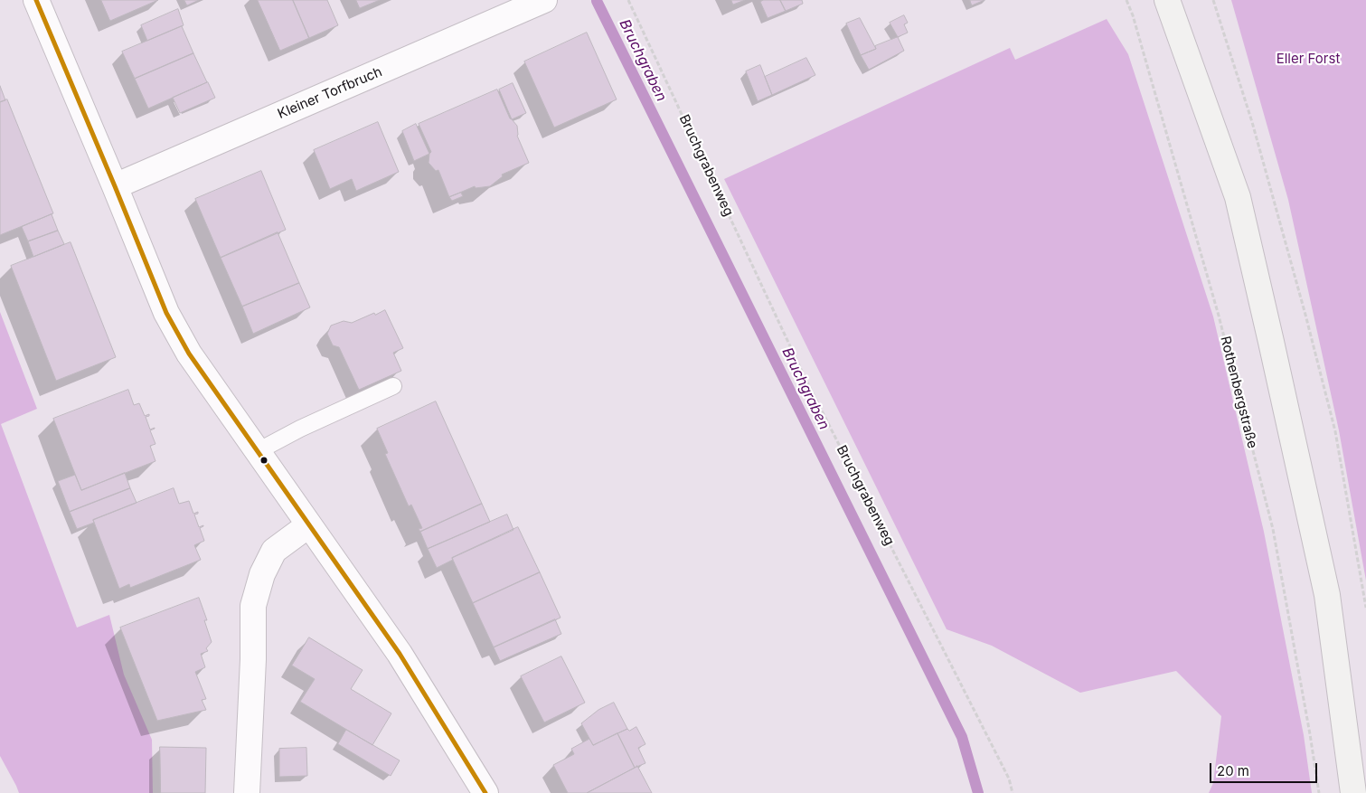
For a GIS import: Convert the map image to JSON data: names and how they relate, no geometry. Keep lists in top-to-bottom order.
{
  "streets": {
    "street": ["Kleiner Torfbruch"],
    "path": ["Bruchgrabenweg", "Rothenbergstraße"]
  },
  "water": ["Bruchgraben"],
  "parks": ["Eller Forst"],
  "scale_bar": "20 m"
}
